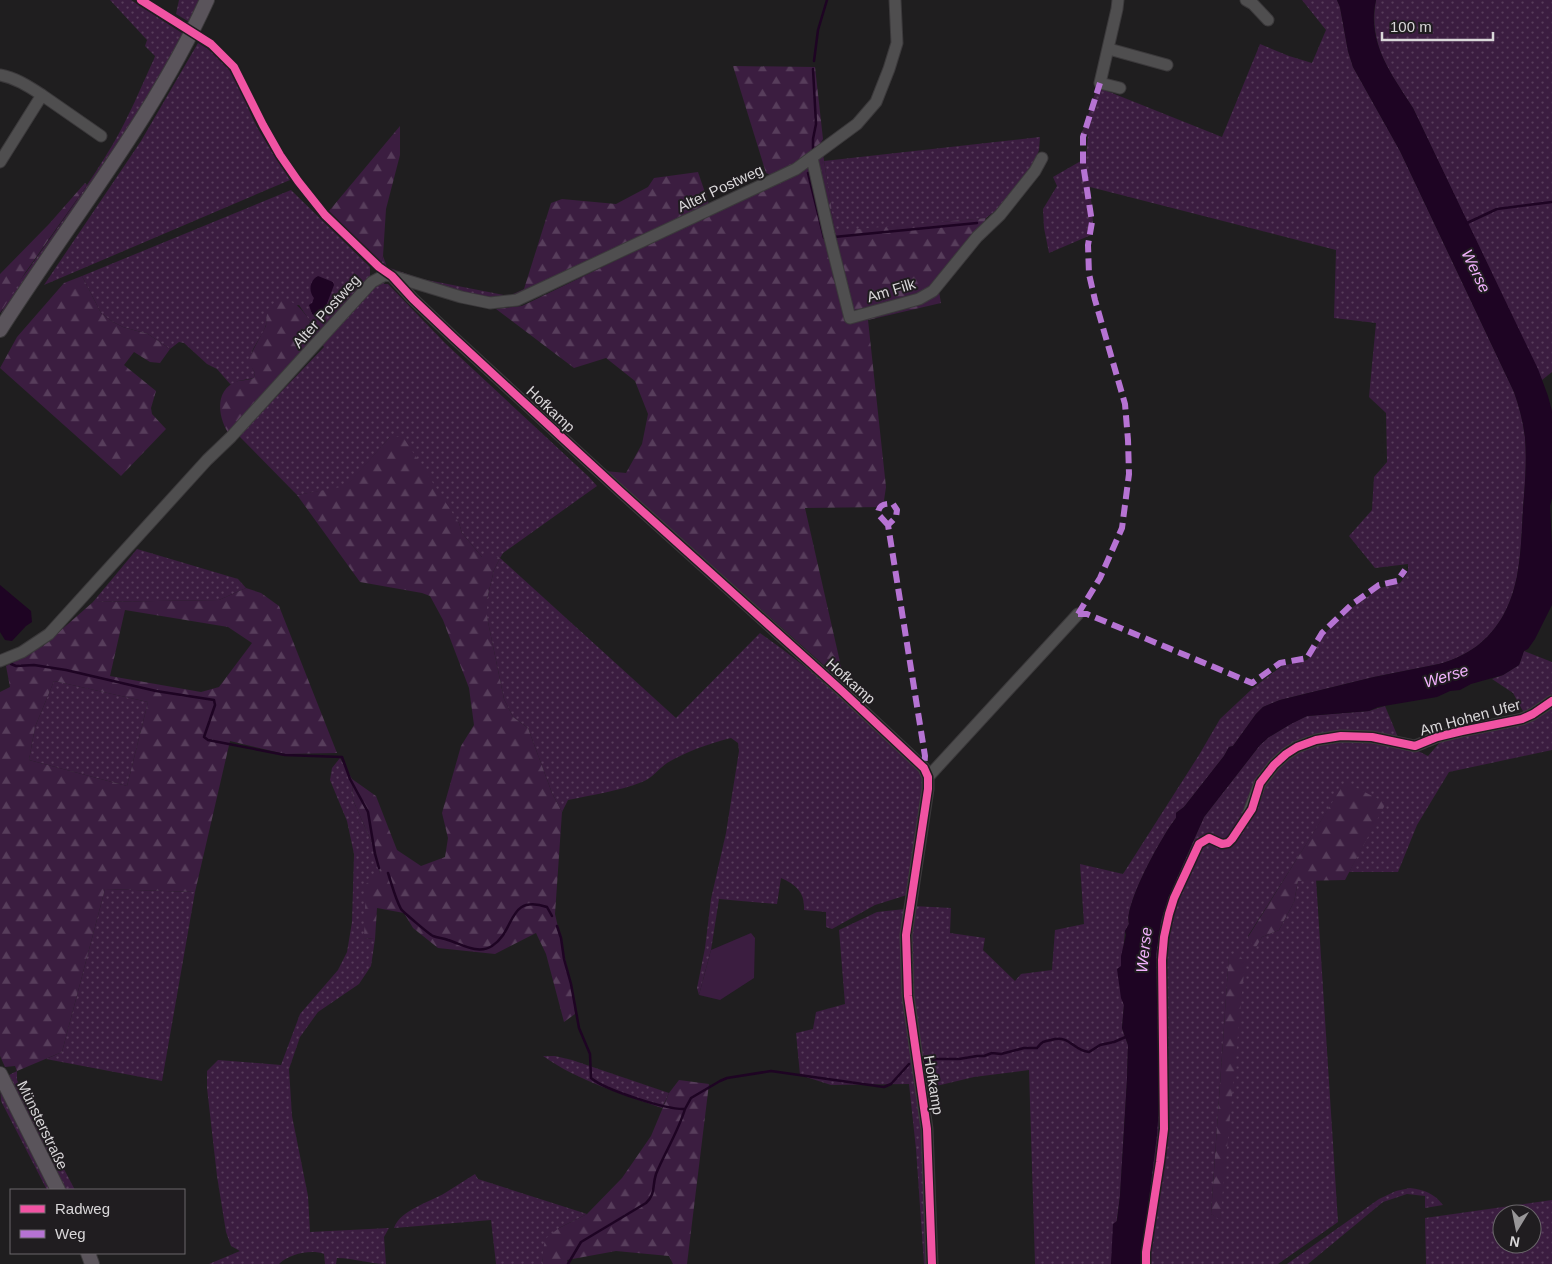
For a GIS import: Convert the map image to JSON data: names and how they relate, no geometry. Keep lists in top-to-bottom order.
{
  "streets": {
    "main road": ["Münsterstraße"],
    "street": [
      "Alter Postweg",
      "Am Filk",
      "Hofkamp",
      "Am Hohen Ufer"
    ]
  },
  "crossings": [
    ["Alter Postweg", "Am Filk"],
    ["Alter Postweg", "Hofkamp"]
  ],
  "water": ["Werse"],
  "legend": ["Radweg", "Weg"],
  "scale_bar": "100 m",
  "north": "bottom"
}
